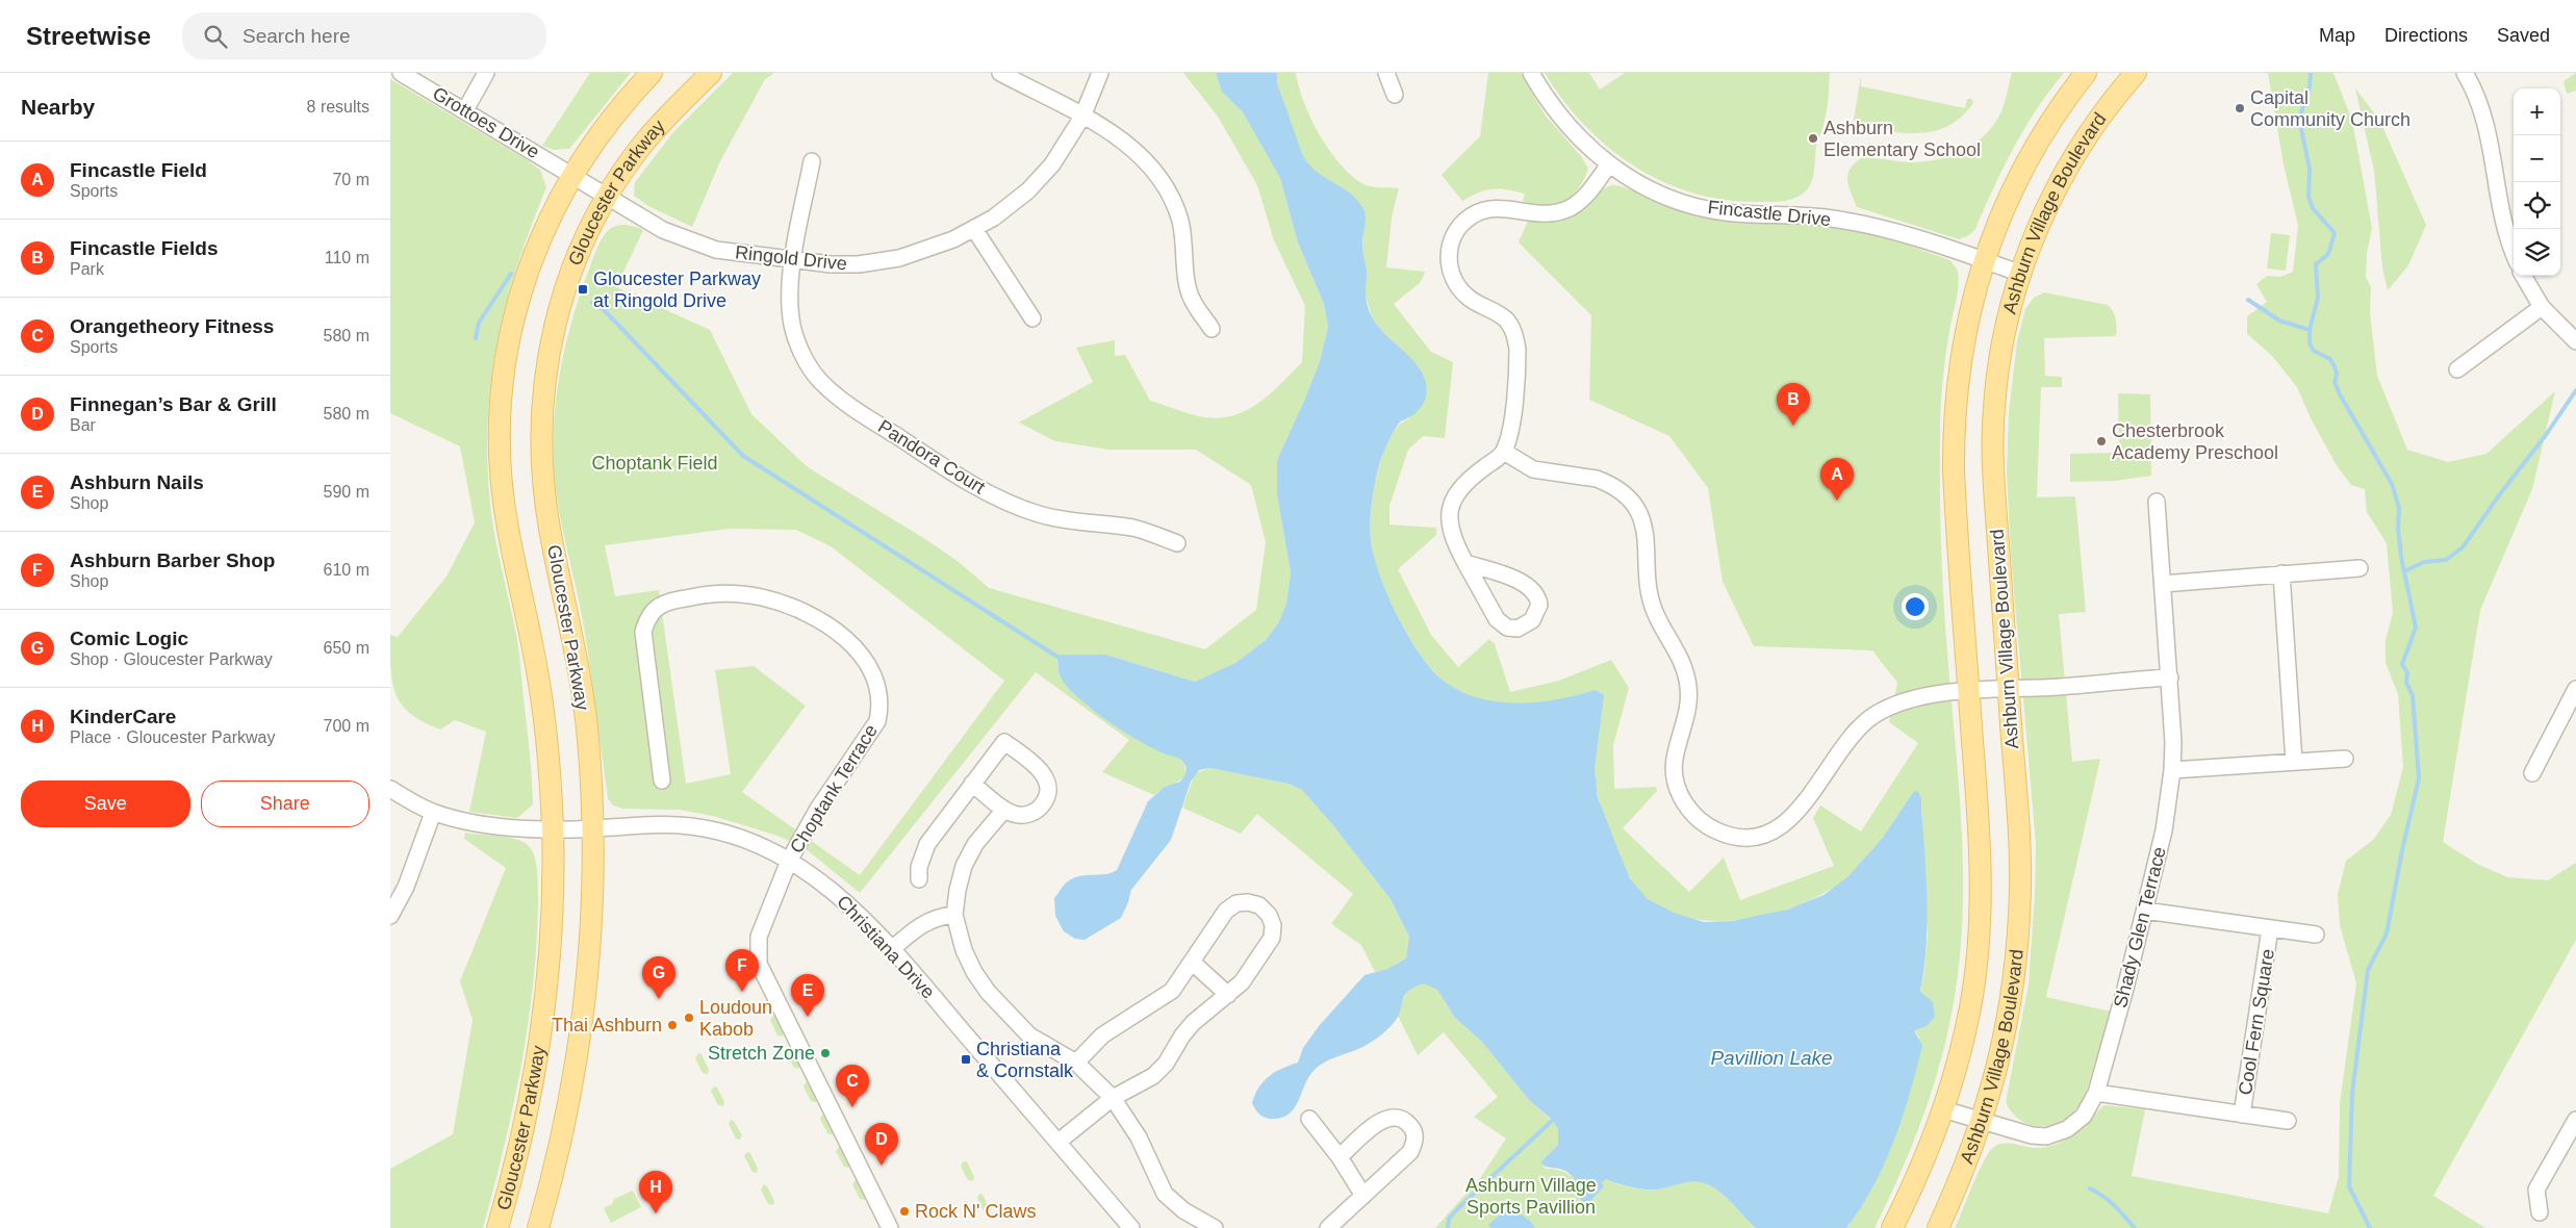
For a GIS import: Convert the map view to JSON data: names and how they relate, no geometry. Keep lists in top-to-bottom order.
{
  "streets": {
    "main road": ["Gloucester Parkway", "Ashburn Village Boulevard"],
    "street": [
      "Grottoes Drive",
      "Fincastle Drive",
      "Ringold Drive",
      "Pandora Court",
      "Choptank Terrace",
      "Shady Glen Terrace",
      "Christiana Drive",
      "Cool Fern Square"
    ]
  },
  "crossings": [
    ["Grottoes Drive", "Gloucester Parkway"],
    ["Grottoes Drive", "Ringold Drive"],
    ["Gloucester Parkway", "Ringold Drive"],
    ["Gloucester Parkway", "Christiana Drive"],
    ["Fincastle Drive", "Ashburn Village Boulevard"],
    ["Ashburn Village Boulevard", "Shady Glen Terrace"],
    ["Ringold Drive", "Pandora Court"],
    ["Choptank Terrace", "Christiana Drive"],
    ["Shady Glen Terrace", "Cool Fern Square"]
  ],
  "water": ["Pavillion Lake"],
  "parks": ["Choptank Field", "Ashburn Village Sports Pavillion"],
  "places": {
    "other": [
      "Capital Community Church",
      "Ashburn Elementary School",
      "Chesterbrook Academy Preschool",
      "Loudoun Kabob",
      "Thai Ashburn",
      "Stretch Zone",
      "Rock N' Claws"
    ],
    "transit": ["Gloucester Parkway at Ringold Drive", "Christiana & Cornstalk"]
  },
  "page": {
    "header": "Streetwise",
    "search": "Search here",
    "nav": ["Map", "Directions", "Saved"],
    "heading": ["Nearby", "8 results"],
    "map_buttons": ["+", "−"],
    "list": [
      {
        "mark": "A",
        "name": "Fincastle Field",
        "note": "Sports",
        "value": "70 m"
      },
      {
        "mark": "B",
        "name": "Fincastle Fields",
        "note": "Park",
        "value": "110 m"
      },
      {
        "mark": "C",
        "name": "Orangetheory Fitness",
        "note": "Sports",
        "value": "580 m"
      },
      {
        "mark": "D",
        "name": "Finnegan’s Bar & Grill",
        "note": "Bar",
        "value": "580 m"
      },
      {
        "mark": "E",
        "name": "Ashburn Nails",
        "note": "Shop",
        "value": "590 m"
      },
      {
        "mark": "F",
        "name": "Ashburn Barber Shop",
        "note": "Shop",
        "value": "610 m"
      },
      {
        "mark": "G",
        "name": "Comic Logic",
        "note": "Shop · Gloucester Parkway",
        "value": "650 m"
      },
      {
        "mark": "H",
        "name": "KinderCare",
        "note": "Place · Gloucester Parkway",
        "value": "700 m"
      }
    ],
    "pins": [
      "B",
      "A",
      "F",
      "G",
      "E",
      "C",
      "D",
      "H"
    ],
    "buttons": ["Save", "Share"]
  }
}
